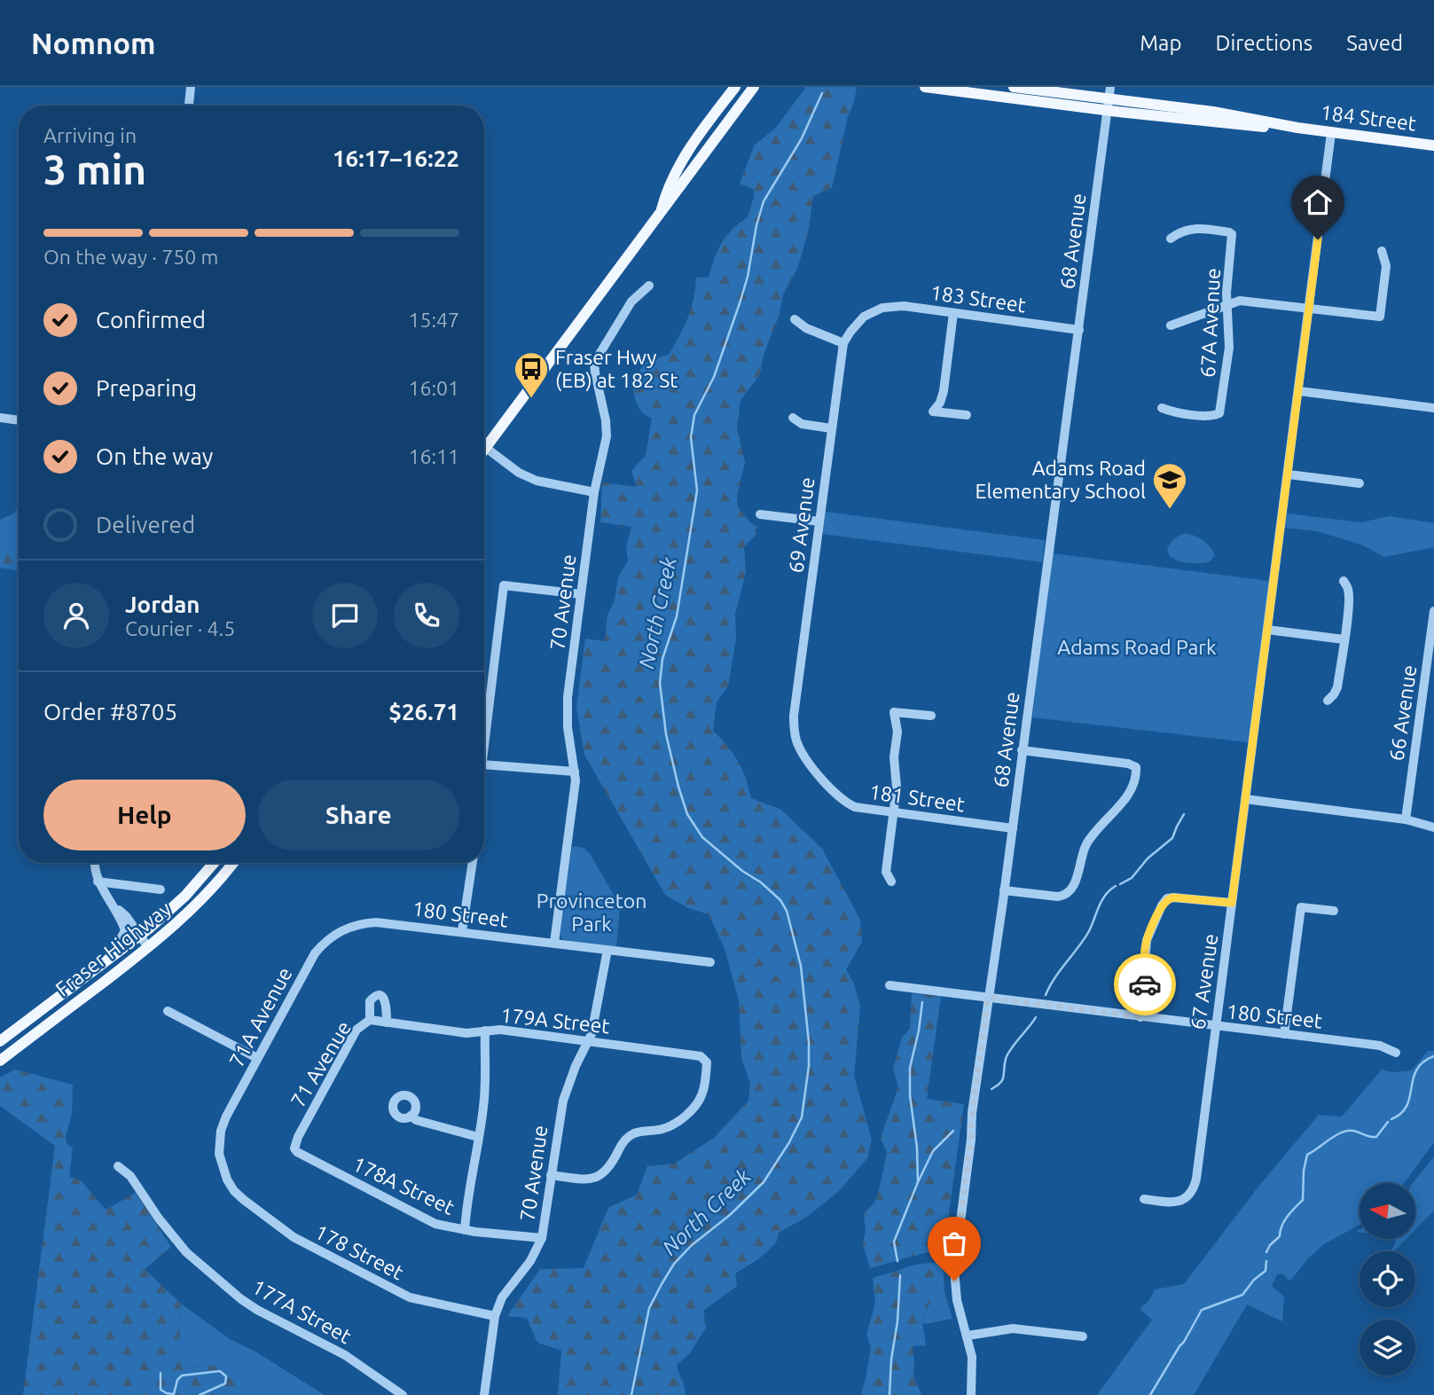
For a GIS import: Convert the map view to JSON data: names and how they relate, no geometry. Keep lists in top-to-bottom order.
{
  "streets": {
    "main road": ["184 Street", "Fraser Highway"],
    "street": [
      "68 Avenue",
      "183 Street",
      "67A Avenue",
      "69 Avenue",
      "70 Avenue",
      "66 Avenue",
      "181 Street",
      "180 Street",
      "67 Avenue",
      "71A Avenue",
      "179A Street",
      "71 Avenue",
      "178A Street",
      "178 Street",
      "177A Street"
    ]
  },
  "crossings": [
    ["184 Street", "68 Avenue"],
    ["184 Street", "67 Avenue"],
    ["68 Avenue", "183 Street"],
    ["68 Avenue", "181 Street"],
    ["68 Avenue", "180 Street"],
    ["183 Street", "69 Avenue"],
    ["69 Avenue", "181 Street"],
    ["70 Avenue", "180 Street"],
    ["70 Avenue", "179A Street"],
    ["70 Avenue", "178A Street"],
    ["70 Avenue", "178 Street"],
    ["180 Street", "67 Avenue"],
    ["180 Street", "71A Avenue"],
    ["71A Avenue", "178 Street"],
    ["179A Street", "71 Avenue"],
    ["71 Avenue", "178A Street"]
  ],
  "water": ["North Creek"],
  "parks": ["Adams Road Park", "Provinceton Park"],
  "places": {
    "bus stop": ["Fraser Hwy (EB) at 182 St"],
    "school or university": ["Adams Road Elementary School"]
  },
  "north": "left",
  "page": {
    "header": "Nomnom",
    "nav": ["Map", "Directions", "Saved"],
    "heading": ["3 min", "Arriving in", "16:17–16:22"],
    "panel": [
      "Jordan",
      "Courier · 4.5",
      "Order #8705",
      "$26.71"
    ],
    "bar": "On the way · 750 m",
    "list": [
      ["Confirmed", "15:47"],
      ["Preparing", "16:01"],
      ["On the way", "16:11"],
      "Delivered"
    ],
    "buttons": ["Help", "Share"]
  }
}
